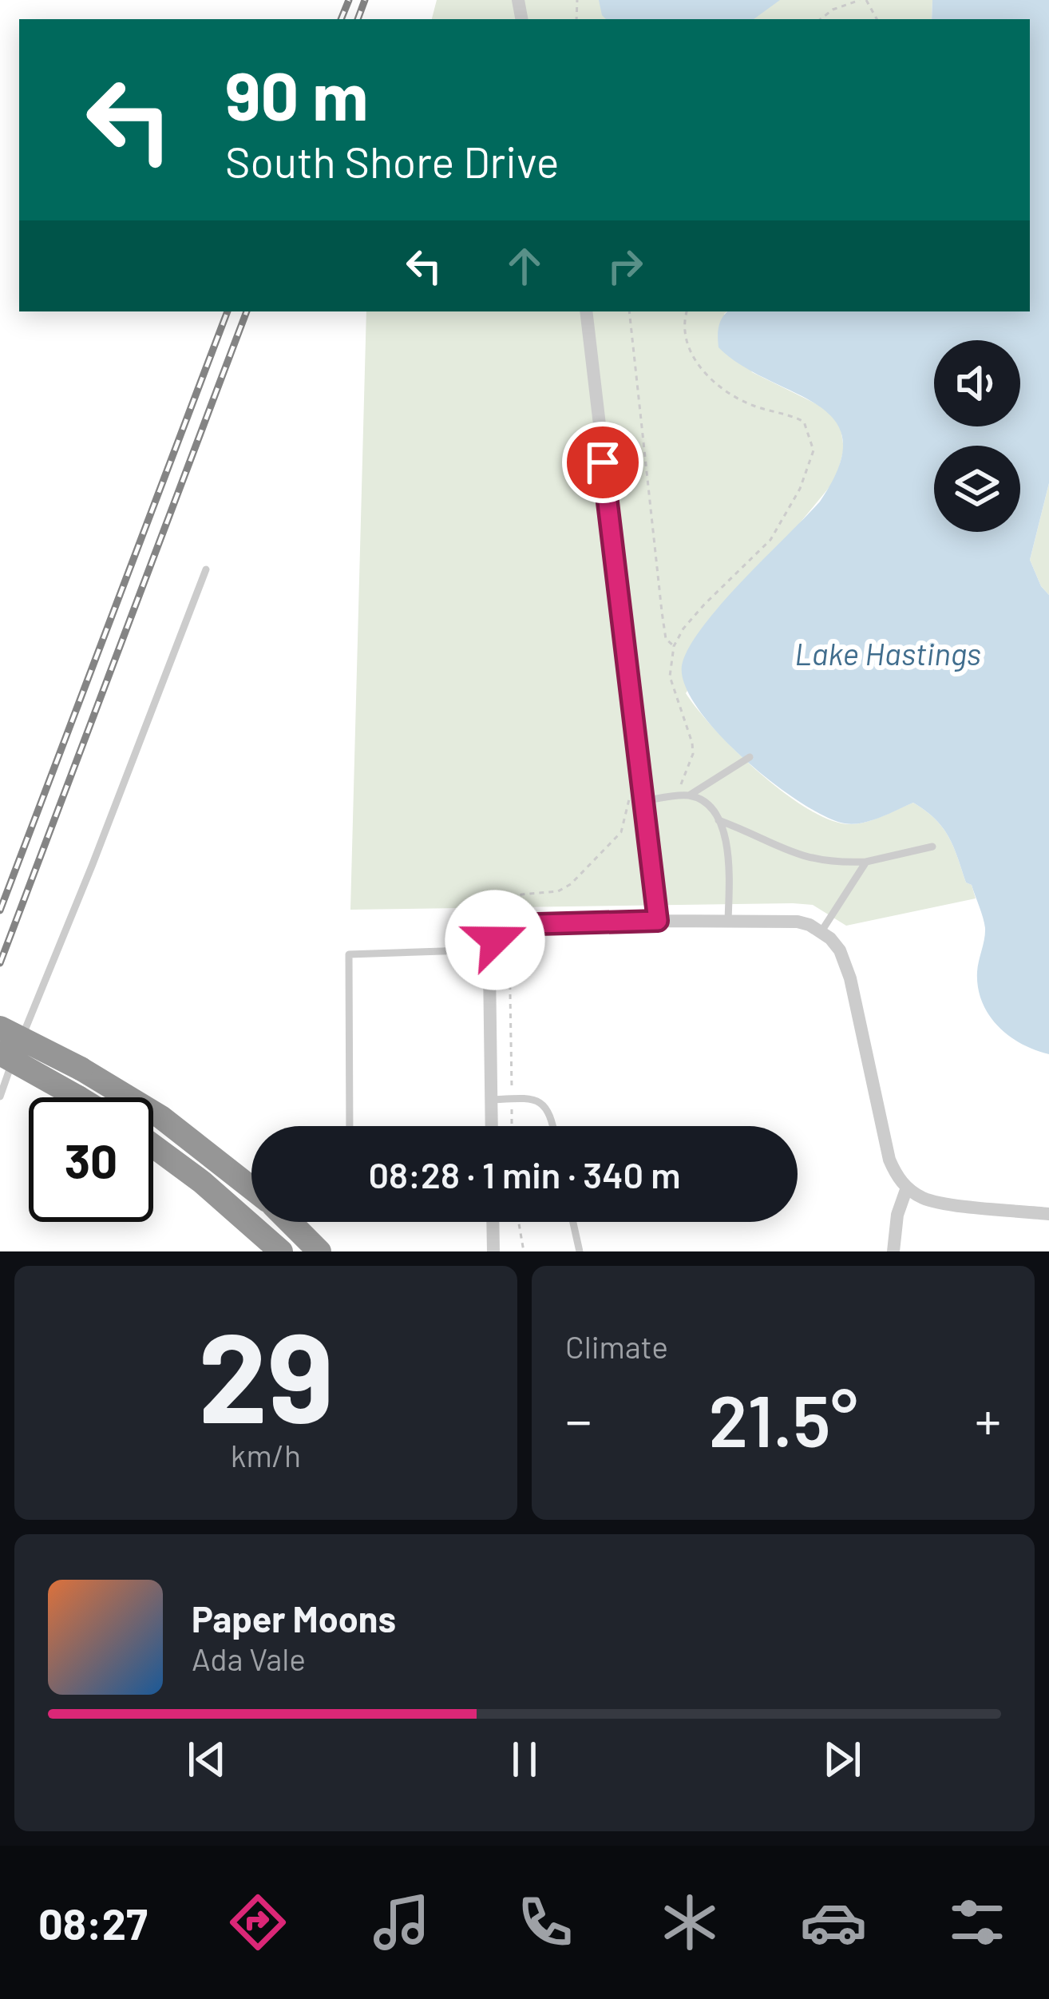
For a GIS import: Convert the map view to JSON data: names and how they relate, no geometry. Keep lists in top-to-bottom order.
{
  "water": ["Lake Hastings"],
  "page": {
    "turn": ["90 m", "South Shore Drive"],
    "limit": "30",
    "trip": "08:28 · 1 min · 340 m",
    "tile": [
      ["29", "km/h"],
      "Climate"
    ],
    "heat": ["−", "21.5°", "+"],
    "song": ["Paper Moons", "Ada Vale"],
    "tabs": "08:27"
  }
}
